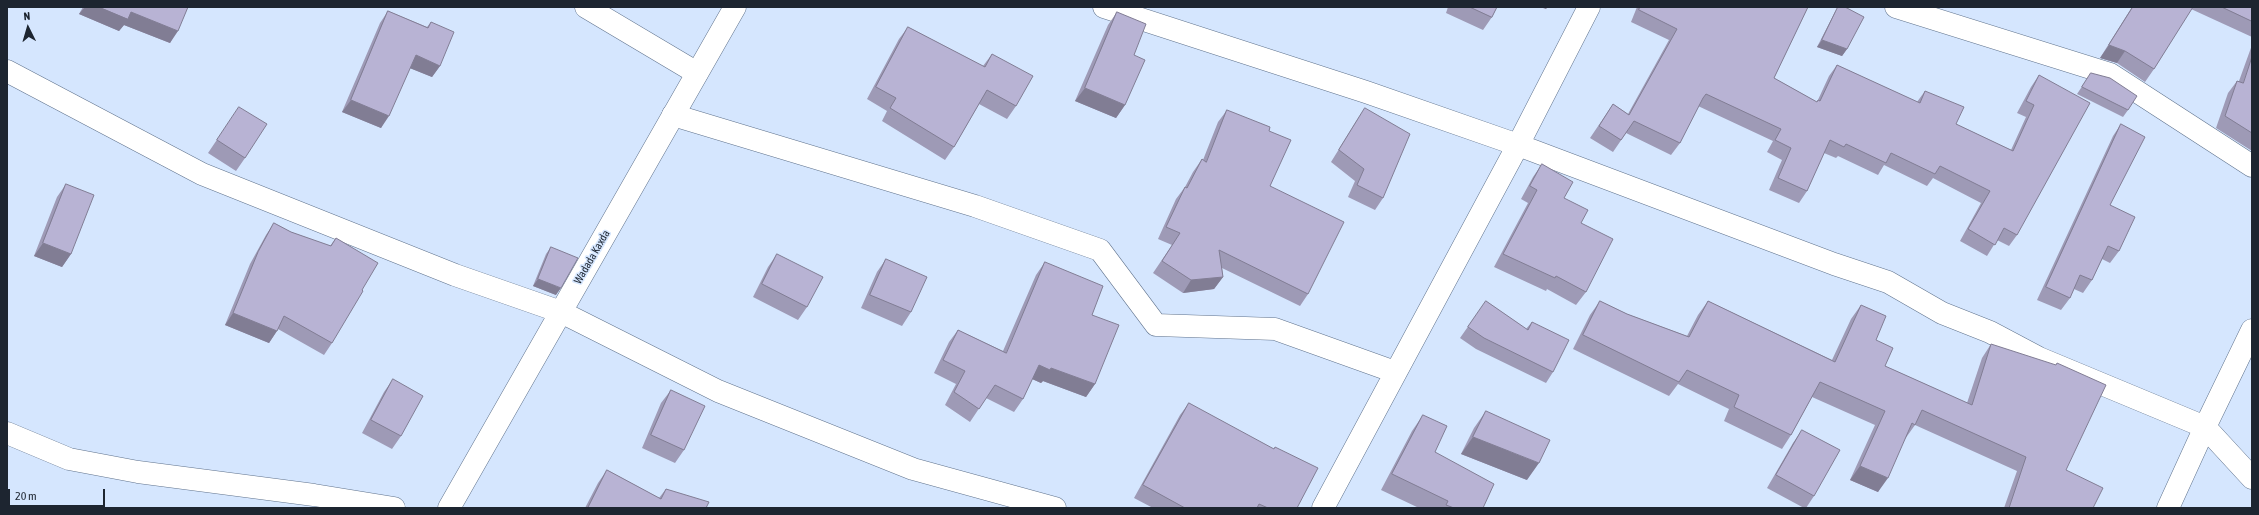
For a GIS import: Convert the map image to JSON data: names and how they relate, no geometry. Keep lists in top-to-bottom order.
{
  "streets": {
    "street": ["Wadada Kaxda"]
  },
  "scale_bar": "20 m",
  "north": "top"
}
